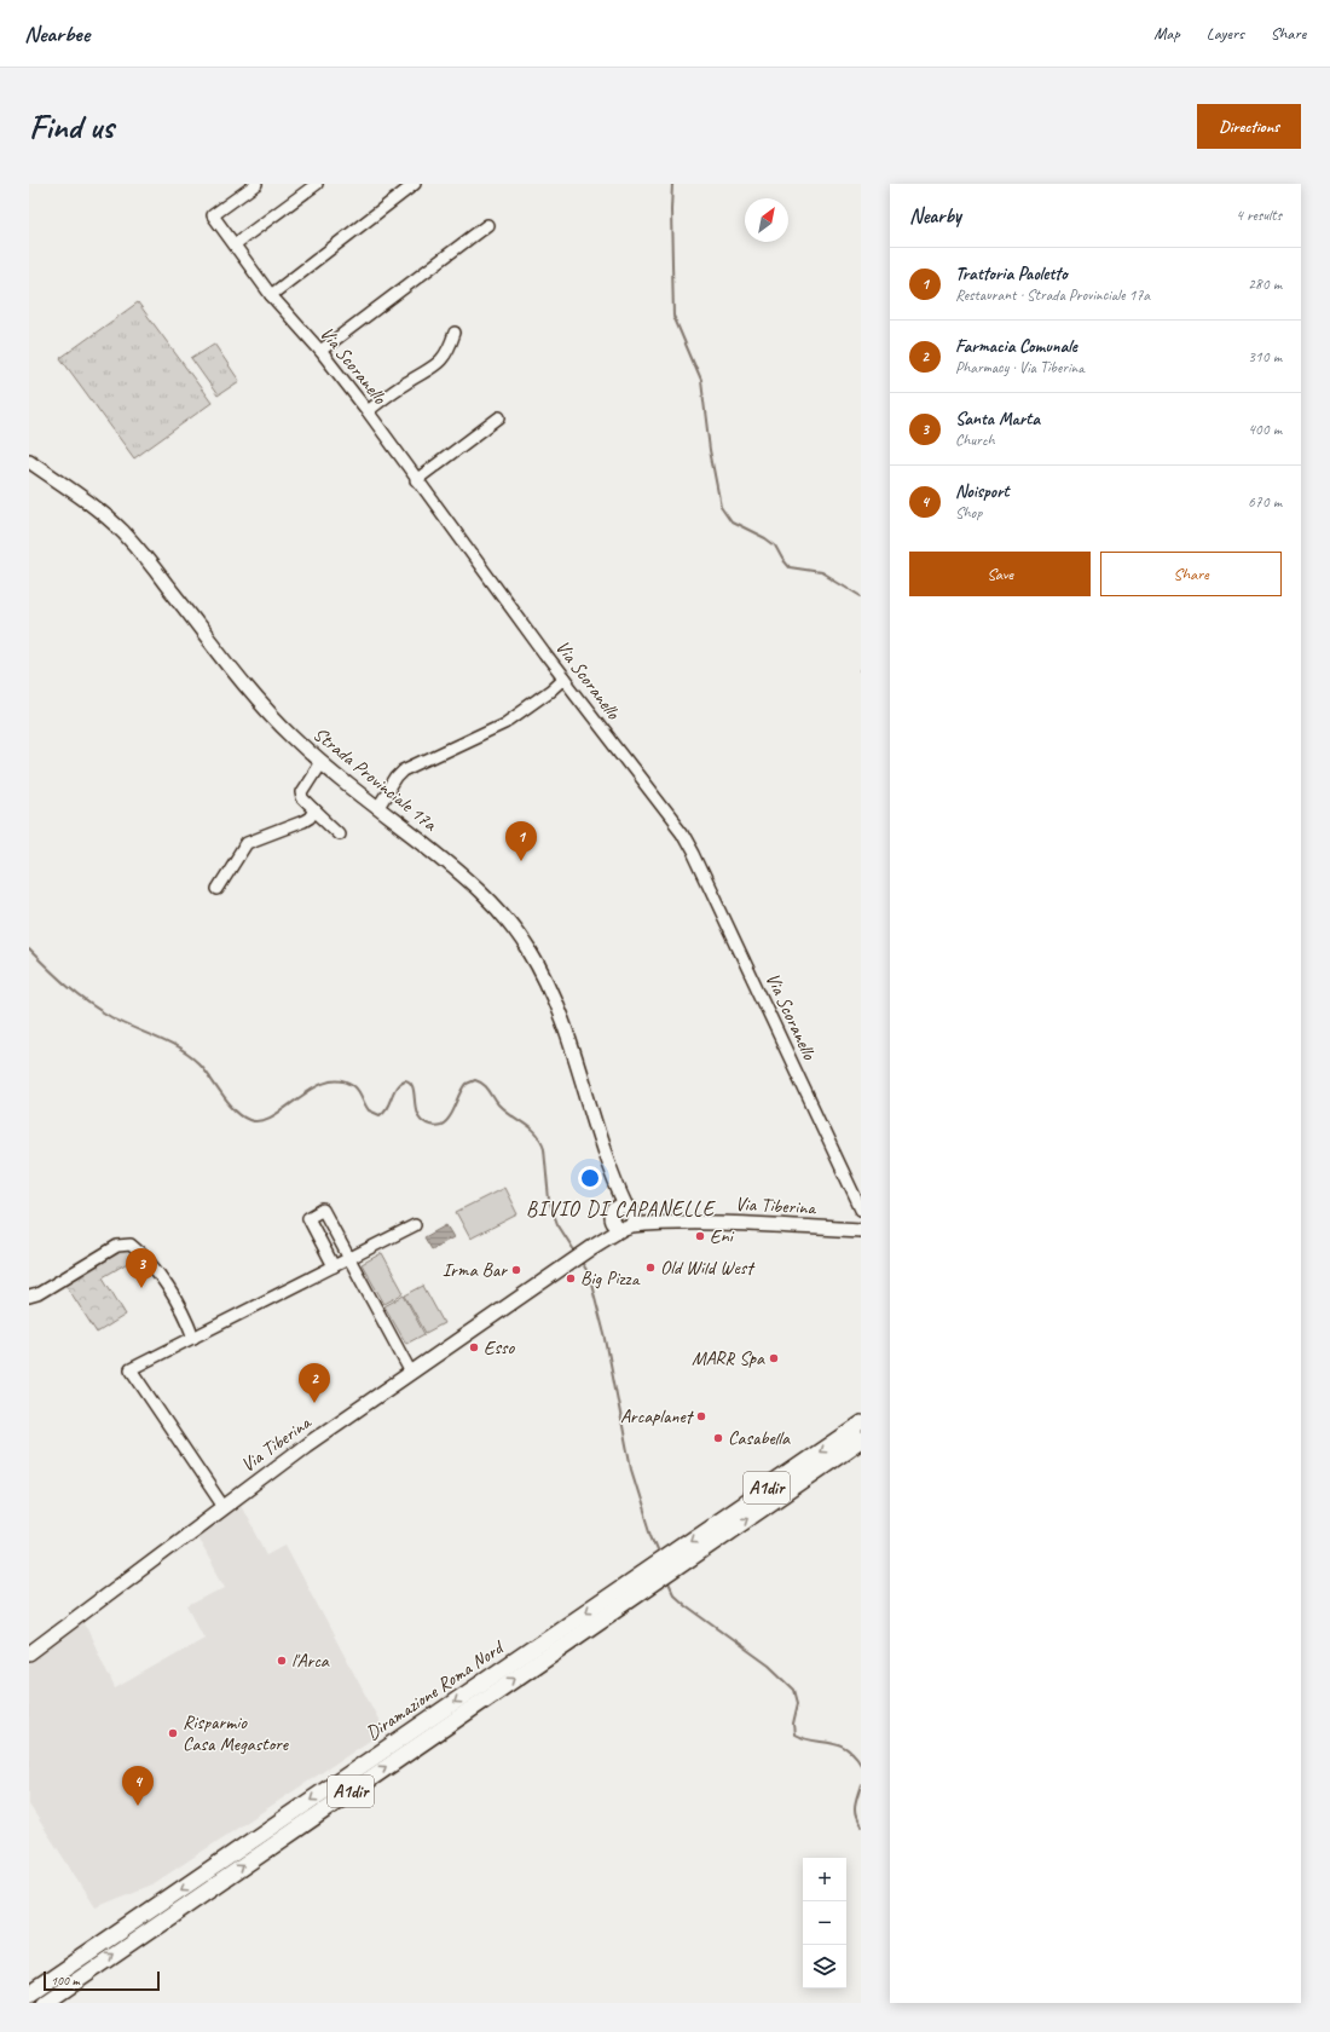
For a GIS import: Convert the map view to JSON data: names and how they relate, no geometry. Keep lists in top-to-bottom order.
{
  "streets": {
    "highway": ["A1dir", "Diramazione Roma Nord"],
    "main road": ["Strada Provinciale 17a", "Via Tiberina"],
    "street": ["Via Scoranello"]
  },
  "crossings": [
    ["Strada Provinciale 17a", "Via Tiberina"]
  ],
  "districts": ["BIVIO DI CAPANELLE"],
  "places": [
    "Eni",
    "Old Wild West",
    "Irma Bar",
    "Big Pizza",
    "Esso",
    "MARR Spa",
    "Arcaplanet",
    "Casabella",
    "l'Arca",
    "Risparmio Casa Megastore"
  ],
  "scale_bar": "100 m",
  "north": "top right",
  "page": {
    "header": "Nearbee",
    "nav": ["Map", "Layers", "Share"],
    "buttons": [
      "Directions",
      ["Save", "Share"]
    ],
    "title": "Find us",
    "heading": ["Nearby", "4 results"],
    "list": [
      {
        "mark": "1",
        "name": "Trattoria Paoletto",
        "note": "Restaurant · Strada Provinciale 17a",
        "value": "280 m"
      },
      {
        "mark": "2",
        "name": "Farmacia Comunale",
        "note": "Pharmacy · Via Tiberina",
        "value": "310 m"
      },
      {
        "mark": "3",
        "name": "Santa Marta",
        "note": "Church",
        "value": "400 m"
      },
      {
        "mark": "4",
        "name": "Noisport",
        "note": "Shop",
        "value": "670 m"
      }
    ],
    "pins": [
      "1",
      "3",
      "2",
      "4"
    ],
    "map_buttons": ["+", "−"],
    "scale": "100 m"
  }
}
